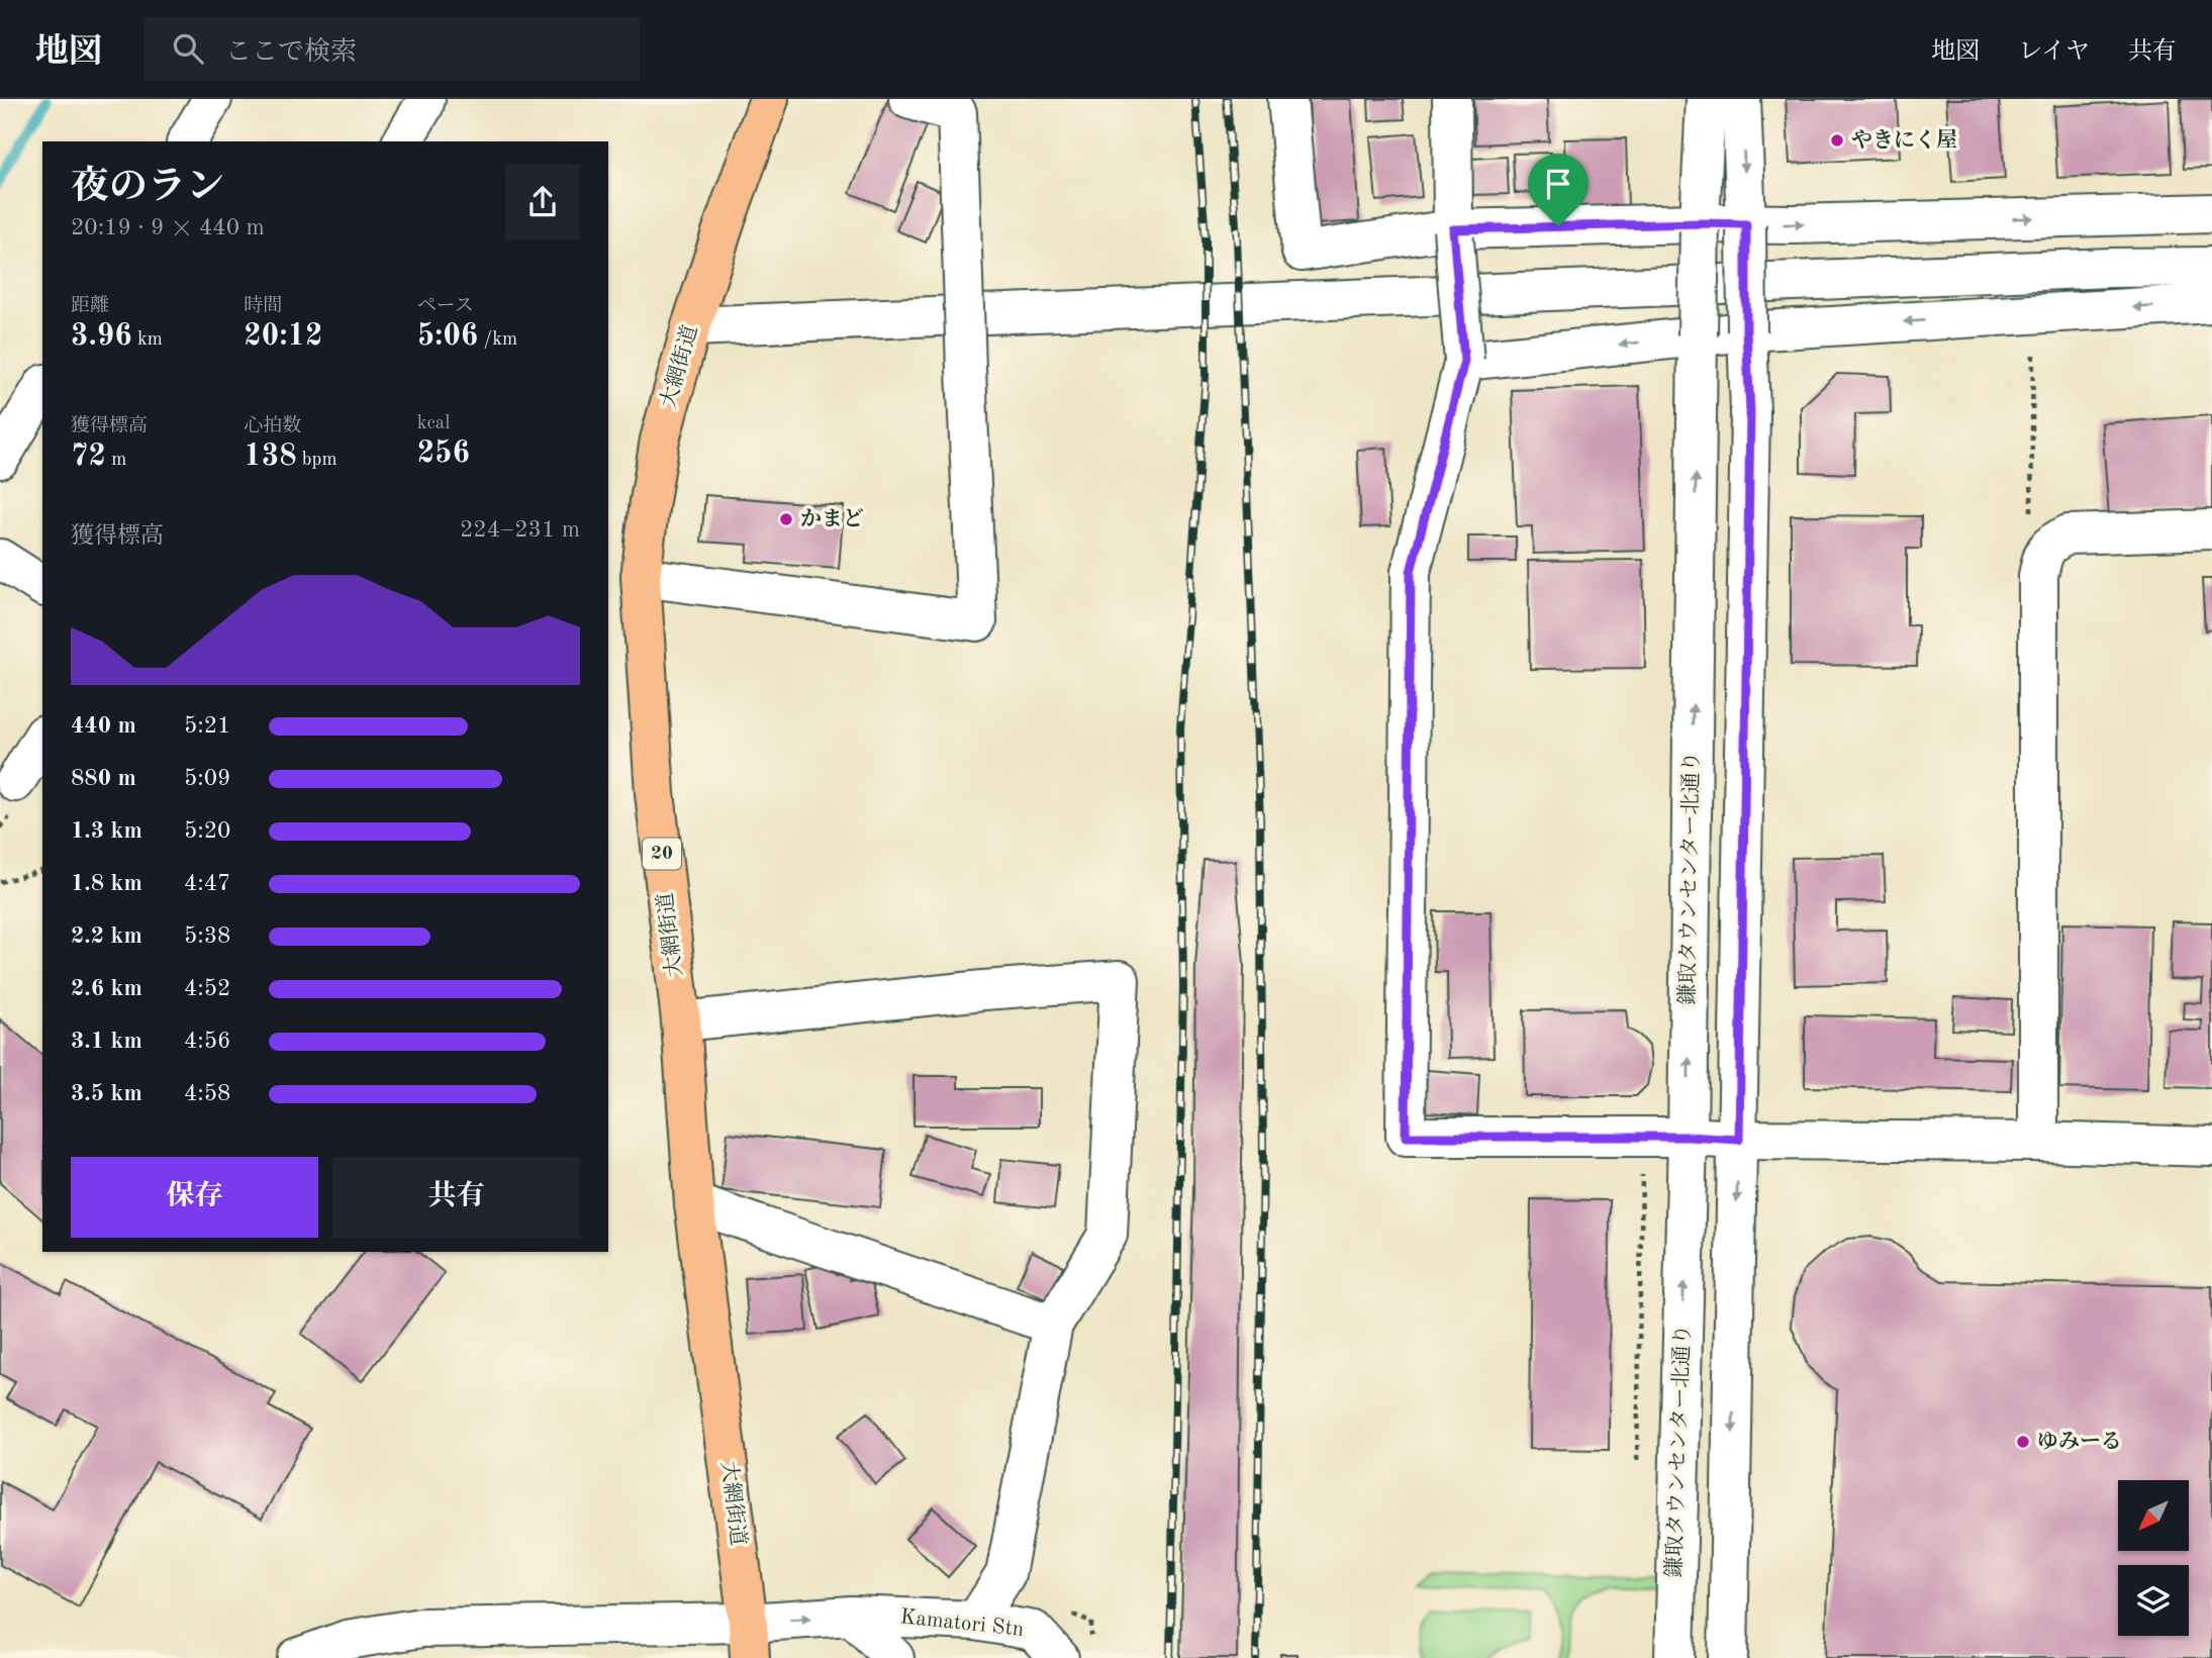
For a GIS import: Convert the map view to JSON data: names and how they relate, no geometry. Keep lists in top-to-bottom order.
{
  "streets": {
    "main road": ["大網街道", "20"],
    "street": ["鎌取タウンセンター北通り", "Kamatori Stn"]
  },
  "crossings": [
    ["大網街道", "Kamatori Stn"]
  ],
  "places": ["やきにく屋", "かまど", "ゆみーる"],
  "north": "bottom left",
  "page": {
    "header": "地図",
    "search": "ここで検索",
    "nav": ["地図", "レイヤ", "共有"],
    "heading": ["夜のラン", "20:19 · 9 × 440 m"],
    "stats": [
      ["距離", "3.96 km"],
      ["時間", "20:12"],
      ["ペース", "5:06 /km"],
      ["獲得標高", "72 m"],
      ["心拍数", "138 bpm"],
      ["kcal", "256"]
    ],
    "chart": ["獲得標高", "224–231 m"],
    "list": [
      {
        "name": "440 m",
        "note": "5:21"
      },
      {
        "name": "880 m",
        "note": "5:09"
      },
      {
        "name": "1.3 km",
        "note": "5:20"
      },
      {
        "name": "1.8 km",
        "note": "4:47"
      },
      {
        "name": "2.2 km",
        "note": "5:38"
      },
      {
        "name": "2.6 km",
        "note": "4:52"
      },
      {
        "name": "3.1 km",
        "note": "4:56"
      },
      {
        "name": "3.5 km",
        "note": "4:58"
      }
    ],
    "buttons": ["保存", "共有"]
  }
}
